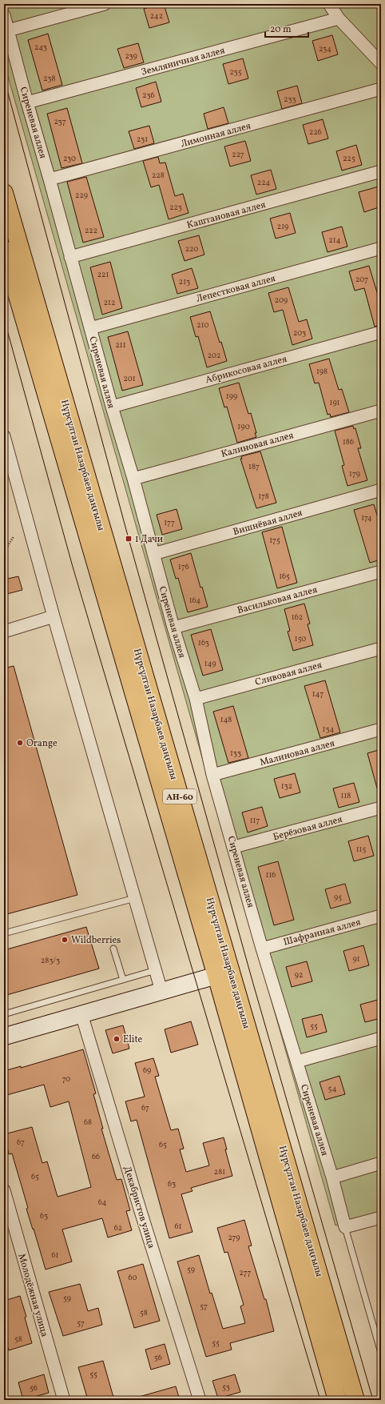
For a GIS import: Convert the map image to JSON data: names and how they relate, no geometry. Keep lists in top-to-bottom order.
{
  "streets": {
    "main road": ["Нұрсұлтан Назарбаев даңғылы", "АН-60"],
    "street": [
      "Земляничная аллея",
      "Сиреневая аллея",
      "Лимонная аллея",
      "Каштановая аллея",
      "Лепестковая аллея",
      "Абрикосовая аллея",
      "Калиновая аллея",
      "Вишнёвая аллея",
      "Васильковая аллея",
      "Сливовая аллея",
      "Малиновая аллея",
      "Берёзовая аллея",
      "Шафранная аллея",
      "Декабристов улица",
      "Молодёжная улица"
    ]
  },
  "crossings": [
    ["Земляничная аллея", "Сиреневая аллея"],
    ["Сиреневая аллея", "Лимонная аллея"],
    ["Сиреневая аллея", "Каштановая аллея"],
    ["Сиреневая аллея", "Лепестковая аллея"],
    ["Сиреневая аллея", "Абрикосовая аллея"],
    ["Сиреневая аллея", "Калиновая аллея"],
    ["Сиреневая аллея", "Вишнёвая аллея"],
    ["Сиреневая аллея", "Васильковая аллея"],
    ["Сиреневая аллея", "Сливовая аллея"],
    ["Сиреневая аллея", "Малиновая аллея"],
    ["Сиреневая аллея", "Берёзовая аллея"],
    ["Сиреневая аллея", "Шафранная аллея"]
  ],
  "places": {
    "transit": ["1 Дачи"],
    "other": ["Orange", "Wildberries", "Elite"]
  },
  "house_numbers": [
    "242",
    "243",
    "234",
    "239",
    "235",
    "238",
    "236",
    "233",
    "237",
    "226",
    "231",
    "227",
    "230",
    "225",
    "228",
    "224",
    "229",
    "223",
    "219",
    "222",
    "214",
    "220",
    "221",
    "207",
    "213",
    "209",
    "212",
    "210",
    "203",
    "211",
    "202",
    "198",
    "201",
    "199",
    "191",
    "190",
    "186",
    "187",
    "179",
    "178",
    "174",
    "177",
    "175",
    "176",
    "165",
    "164",
    "162",
    "150",
    "163",
    "149",
    "147",
    "148",
    "134",
    "133",
    "132",
    "118",
    "117",
    "115",
    "116",
    "95",
    "91",
    "283/3",
    "92",
    "55",
    "69",
    "70",
    "54",
    "67",
    "68",
    "67",
    "65",
    "66",
    "281",
    "65",
    "63",
    "64",
    "63",
    "61",
    "62",
    "279",
    "61",
    "59",
    "277",
    "60",
    "59",
    "57",
    "58",
    "57",
    "58",
    "55",
    "56",
    "55",
    "53",
    "56"
  ],
  "scale_bar": "20 m"
}
